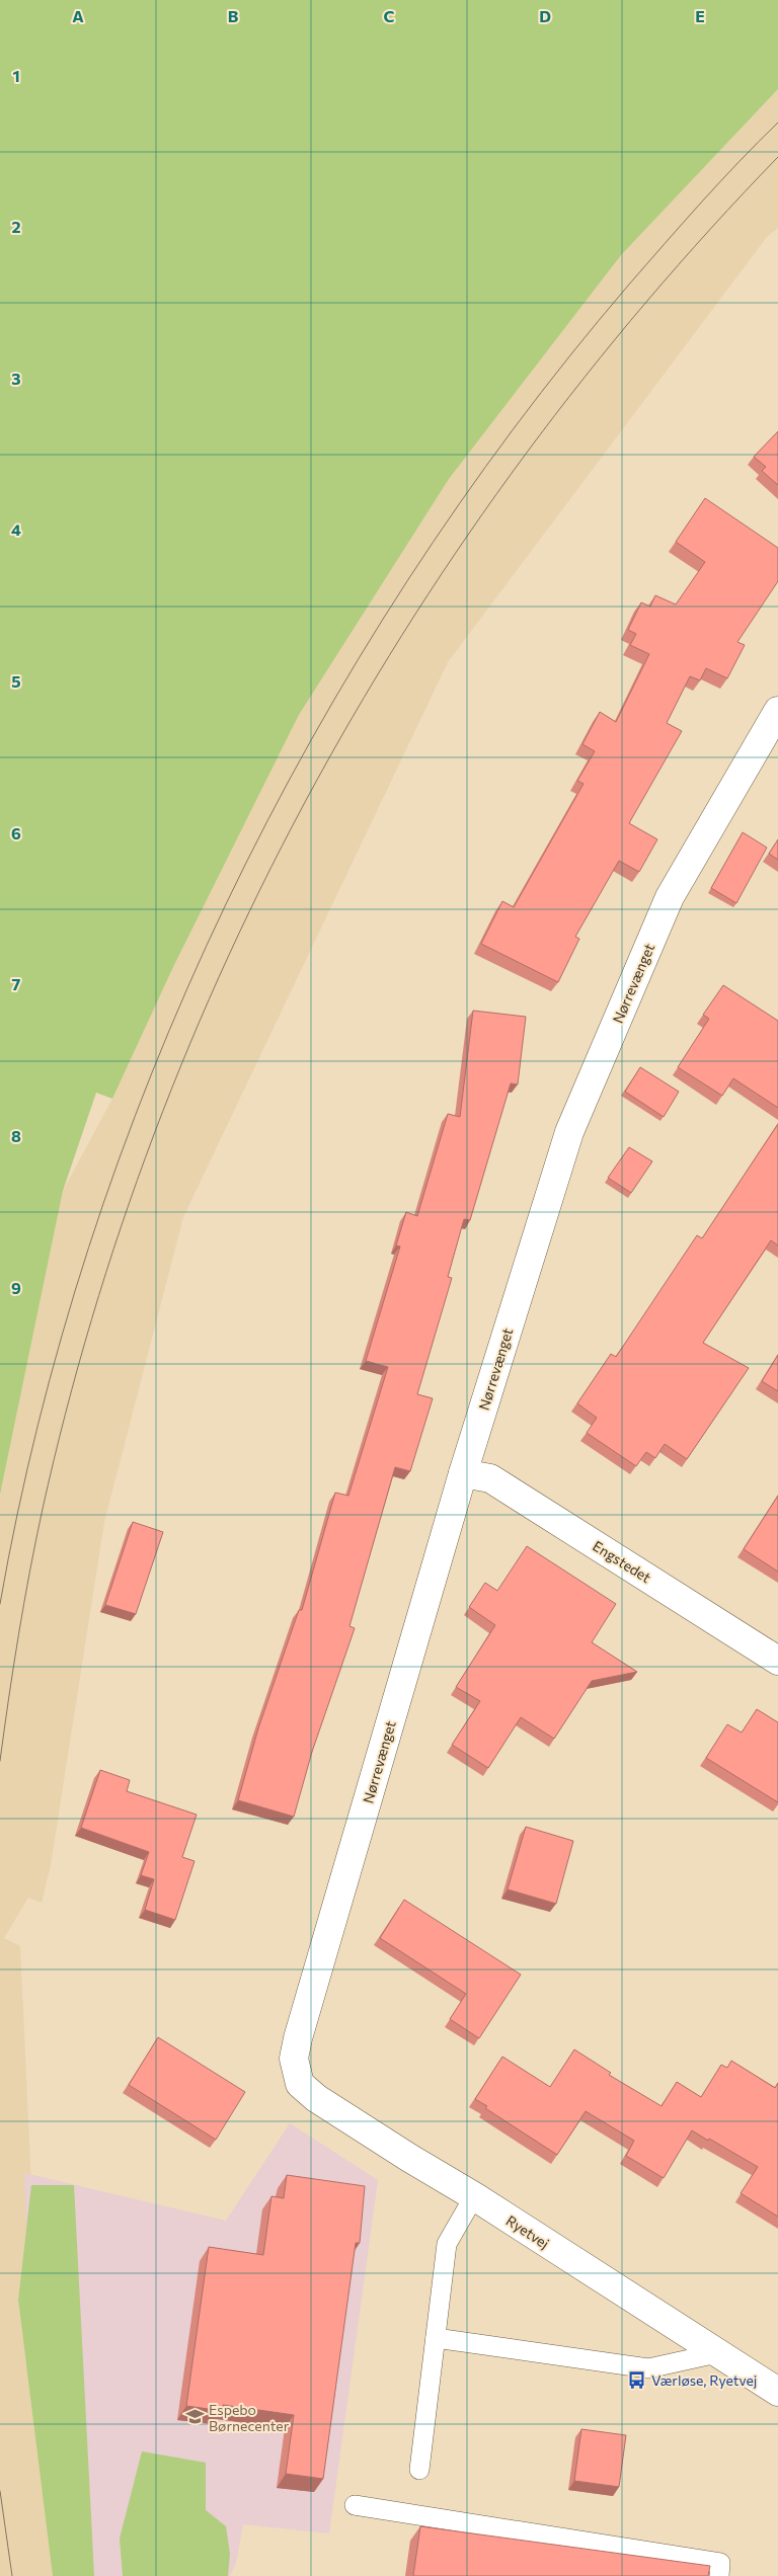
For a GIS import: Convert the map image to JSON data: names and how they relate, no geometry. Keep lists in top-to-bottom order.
{
  "streets": {
    "street": ["Nørrevænget", "Engstedet", "Ryetvej"]
  },
  "crossings": [
    ["Nørrevænget", "Engstedet"],
    ["Nørrevænget", "Ryetvej"]
  ],
  "places": {
    "bus stop": ["Værløse, Ryetvej"],
    "school or university": ["Espebo Børnecenter"]
  },
  "grid": {
    "columns": [
      "A",
      "B",
      "C",
      "D",
      "E"
    ],
    "rows": [
      "1",
      "2",
      "3",
      "4",
      "5",
      "6",
      "7",
      "8",
      "9"
    ]
  }
}
